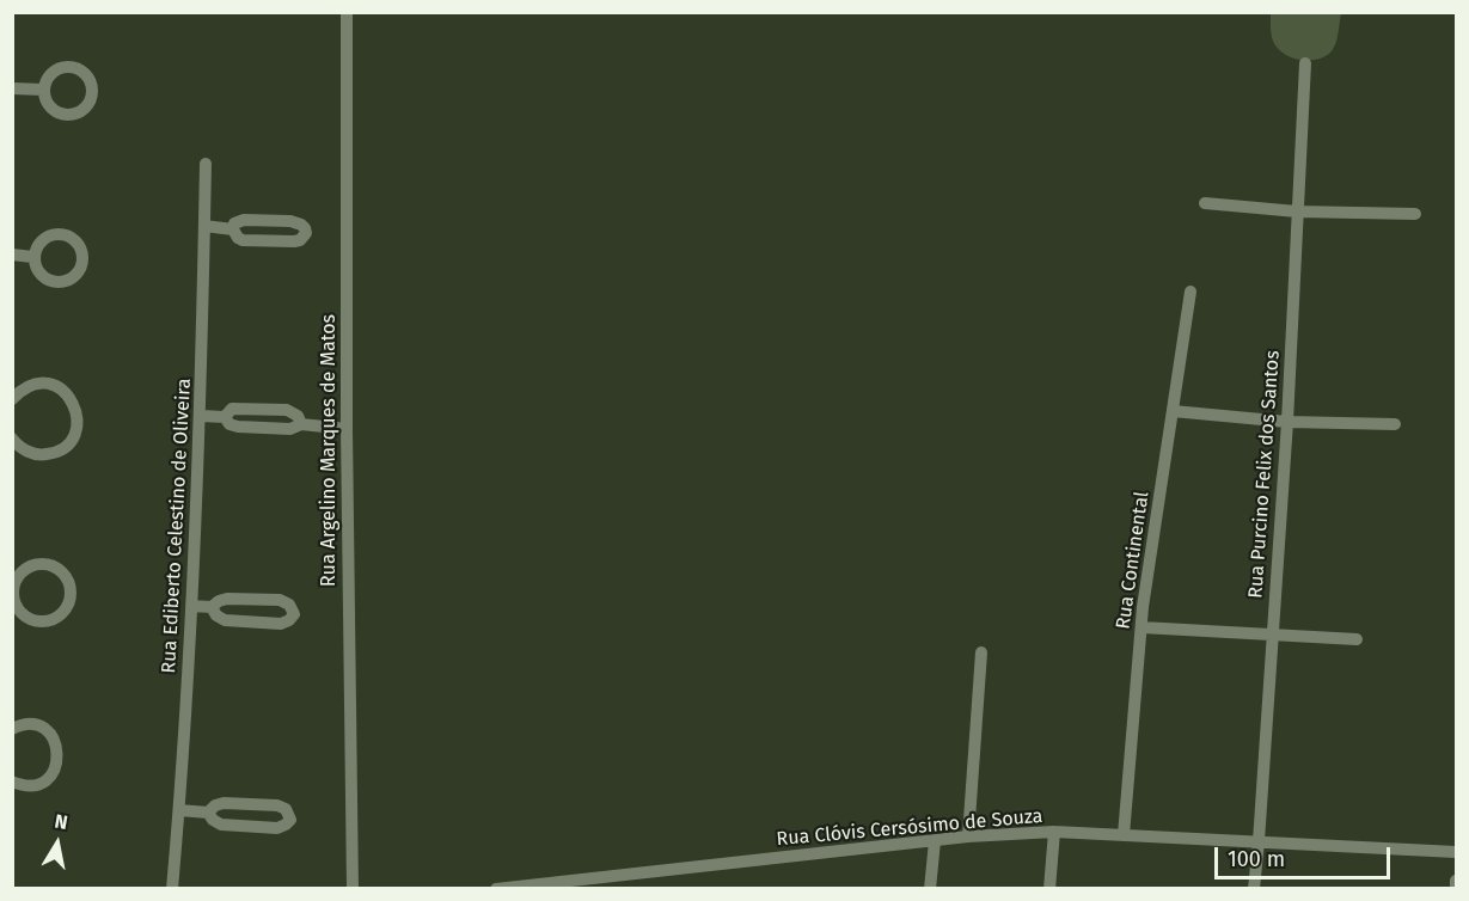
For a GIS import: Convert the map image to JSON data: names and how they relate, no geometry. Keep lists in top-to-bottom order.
{
  "streets": {
    "street": [
      "Rua Argelino Marques de Matos",
      "Rua Purcino Felix dos Santos",
      "Rua Ediberto Celestino de Oliveira",
      "Rua Continental",
      "Rua Clóvis Cersósimo de Souza"
    ]
  },
  "crossings": [
    ["Rua Purcino Felix dos Santos", "Rua Clóvis Cersósimo de Souza"],
    ["Rua Continental", "Rua Clóvis Cersósimo de Souza"]
  ],
  "scale_bar": "100 m",
  "north": "top"
}
